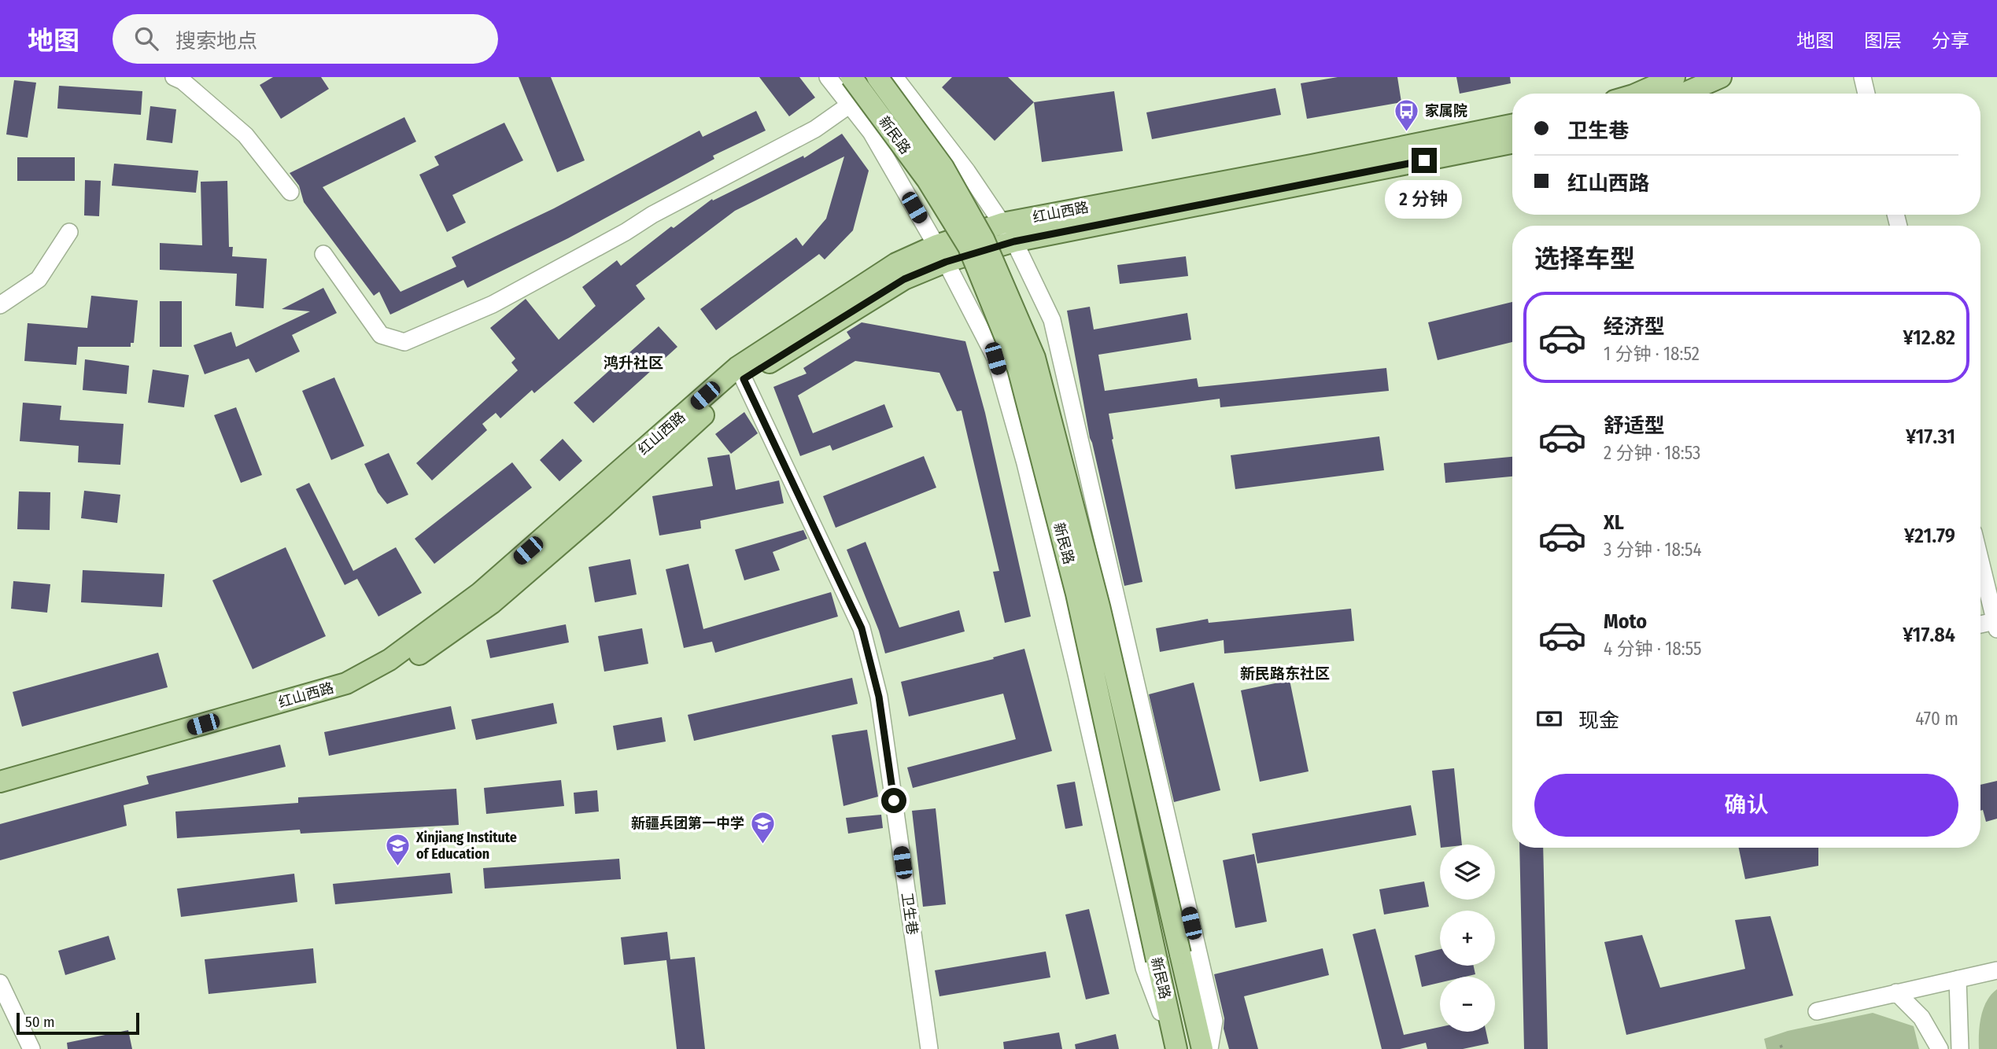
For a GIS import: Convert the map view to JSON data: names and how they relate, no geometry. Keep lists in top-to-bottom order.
{
  "streets": {
    "main road": ["新民路", "红山西路"],
    "street": ["卫生巷"]
  },
  "crossings": [
    ["红山西路", "卫生巷"]
  ],
  "districts": ["鸿升社区", "新民路东社区"],
  "places": {
    "bus stop": ["家属院"],
    "school or university": ["新疆兵团第一中学", "Xinjiang Institute of Education"]
  },
  "scale_bar": "50 m",
  "page": {
    "header": "地图",
    "search": "搜索地点",
    "nav": ["地图", "图层", "分享"],
    "banner": ["卫生巷", "红山西路"],
    "bubble": "2 分钟",
    "heading": "选择车型",
    "list": [
      {
        "name": "经济型",
        "note": "1 分钟 · 18:52",
        "value": "¥12.82"
      },
      {
        "name": "舒适型",
        "note": "2 分钟 · 18:53",
        "value": "¥17.31"
      },
      {
        "name": "XL",
        "note": "3 分钟 · 18:54",
        "value": "¥21.79"
      },
      {
        "name": "Moto",
        "note": "4 分钟 · 18:55",
        "value": "¥17.84"
      }
    ],
    "pay": ["现金", "470 m"],
    "buttons": "确认",
    "map_buttons": ["+", "−"],
    "scale": "50 m"
  }
}
